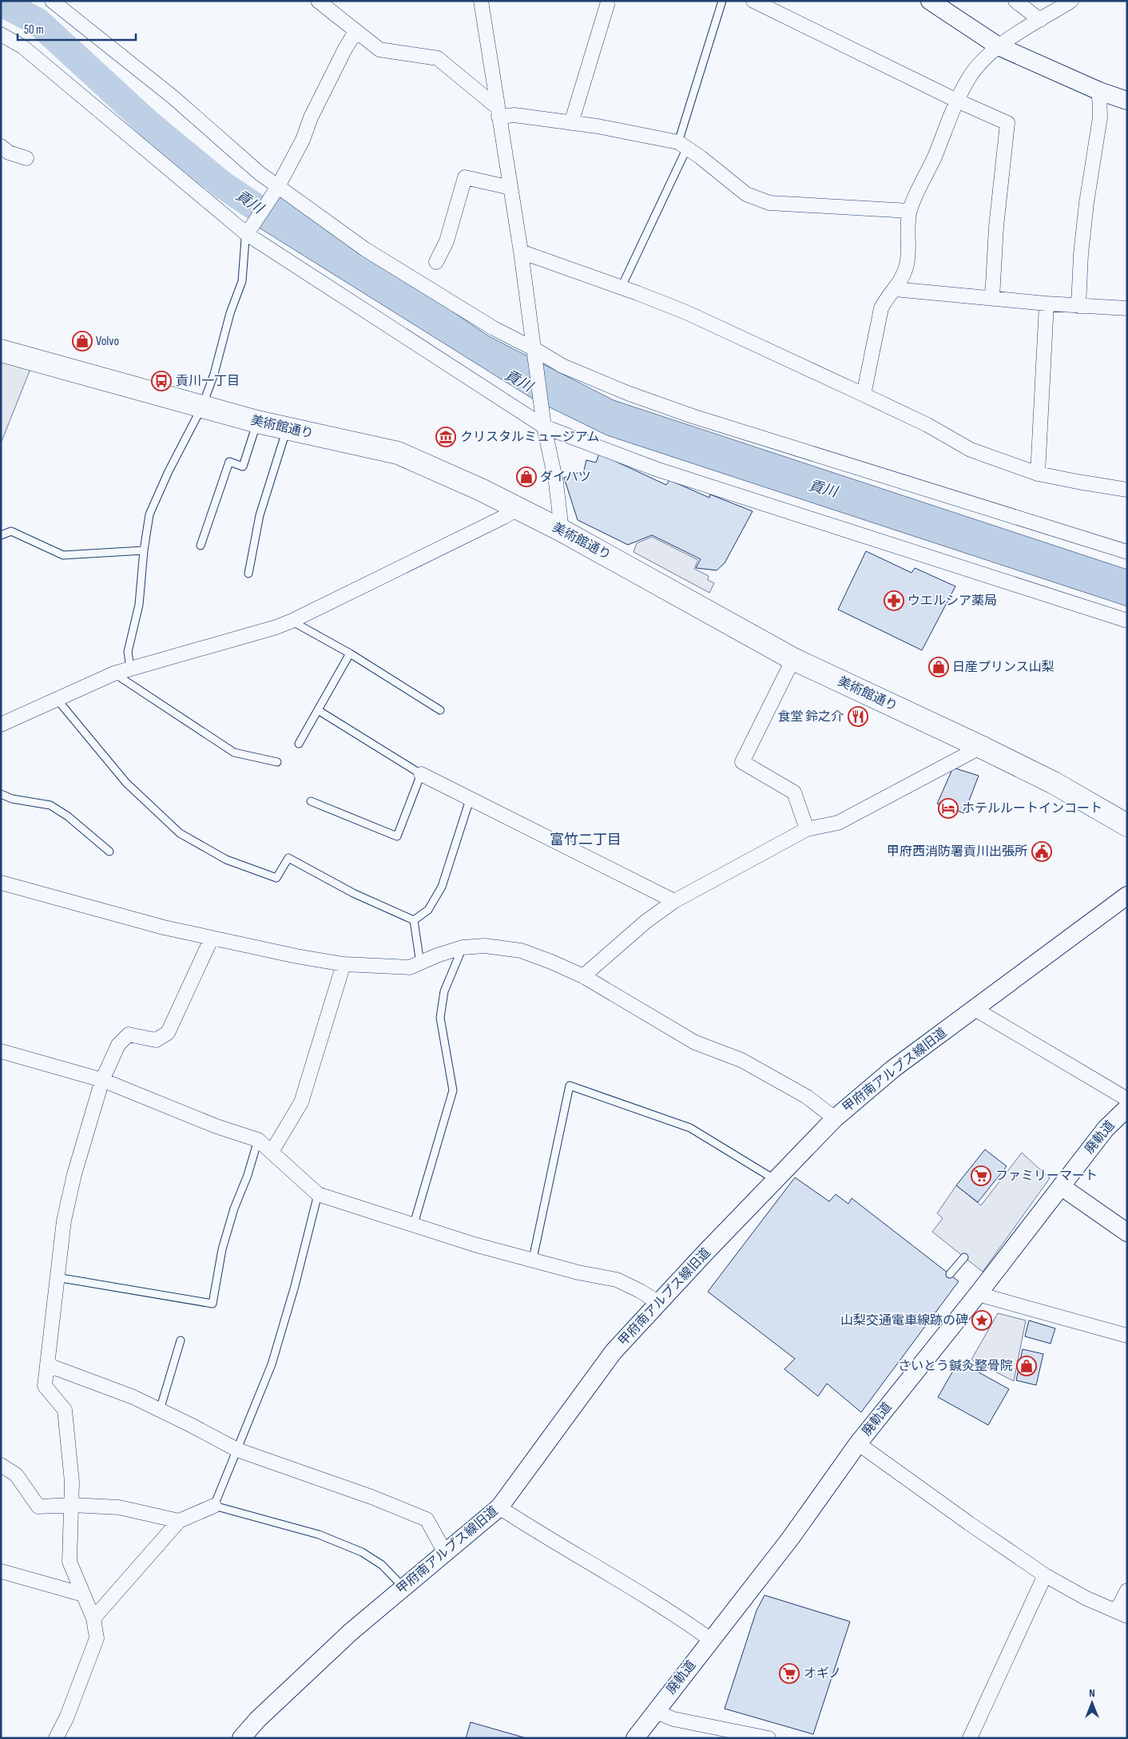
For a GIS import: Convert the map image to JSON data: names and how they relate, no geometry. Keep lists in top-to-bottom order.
{
  "streets": {
    "highway": ["美術館通り"],
    "street": ["甲府南アルプス線旧道", "廃軌道"]
  },
  "districts": ["富竹二丁目"],
  "water": ["貢川"],
  "places": {
    "shop": [
      "Volvo",
      "ダイハツ",
      "日産プリンス山梨",
      "さいとう鍼灸整骨院"
    ],
    "bus stop": ["貢川一丁目"],
    "museum": ["クリスタルミュージアム"],
    "pharmacy": ["ウエルシア薬局"],
    "restaurant": ["食堂 鈴之介"],
    "hotel": ["ホテルルートインコート"],
    "public building": ["甲府西消防署貢川出張所"],
    "supermarket": ["ファミリーマート", "オギノ"],
    "place": ["山梨交通電車線跡の碑"]
  },
  "scale_bar": "50 m",
  "north": "top"
}
